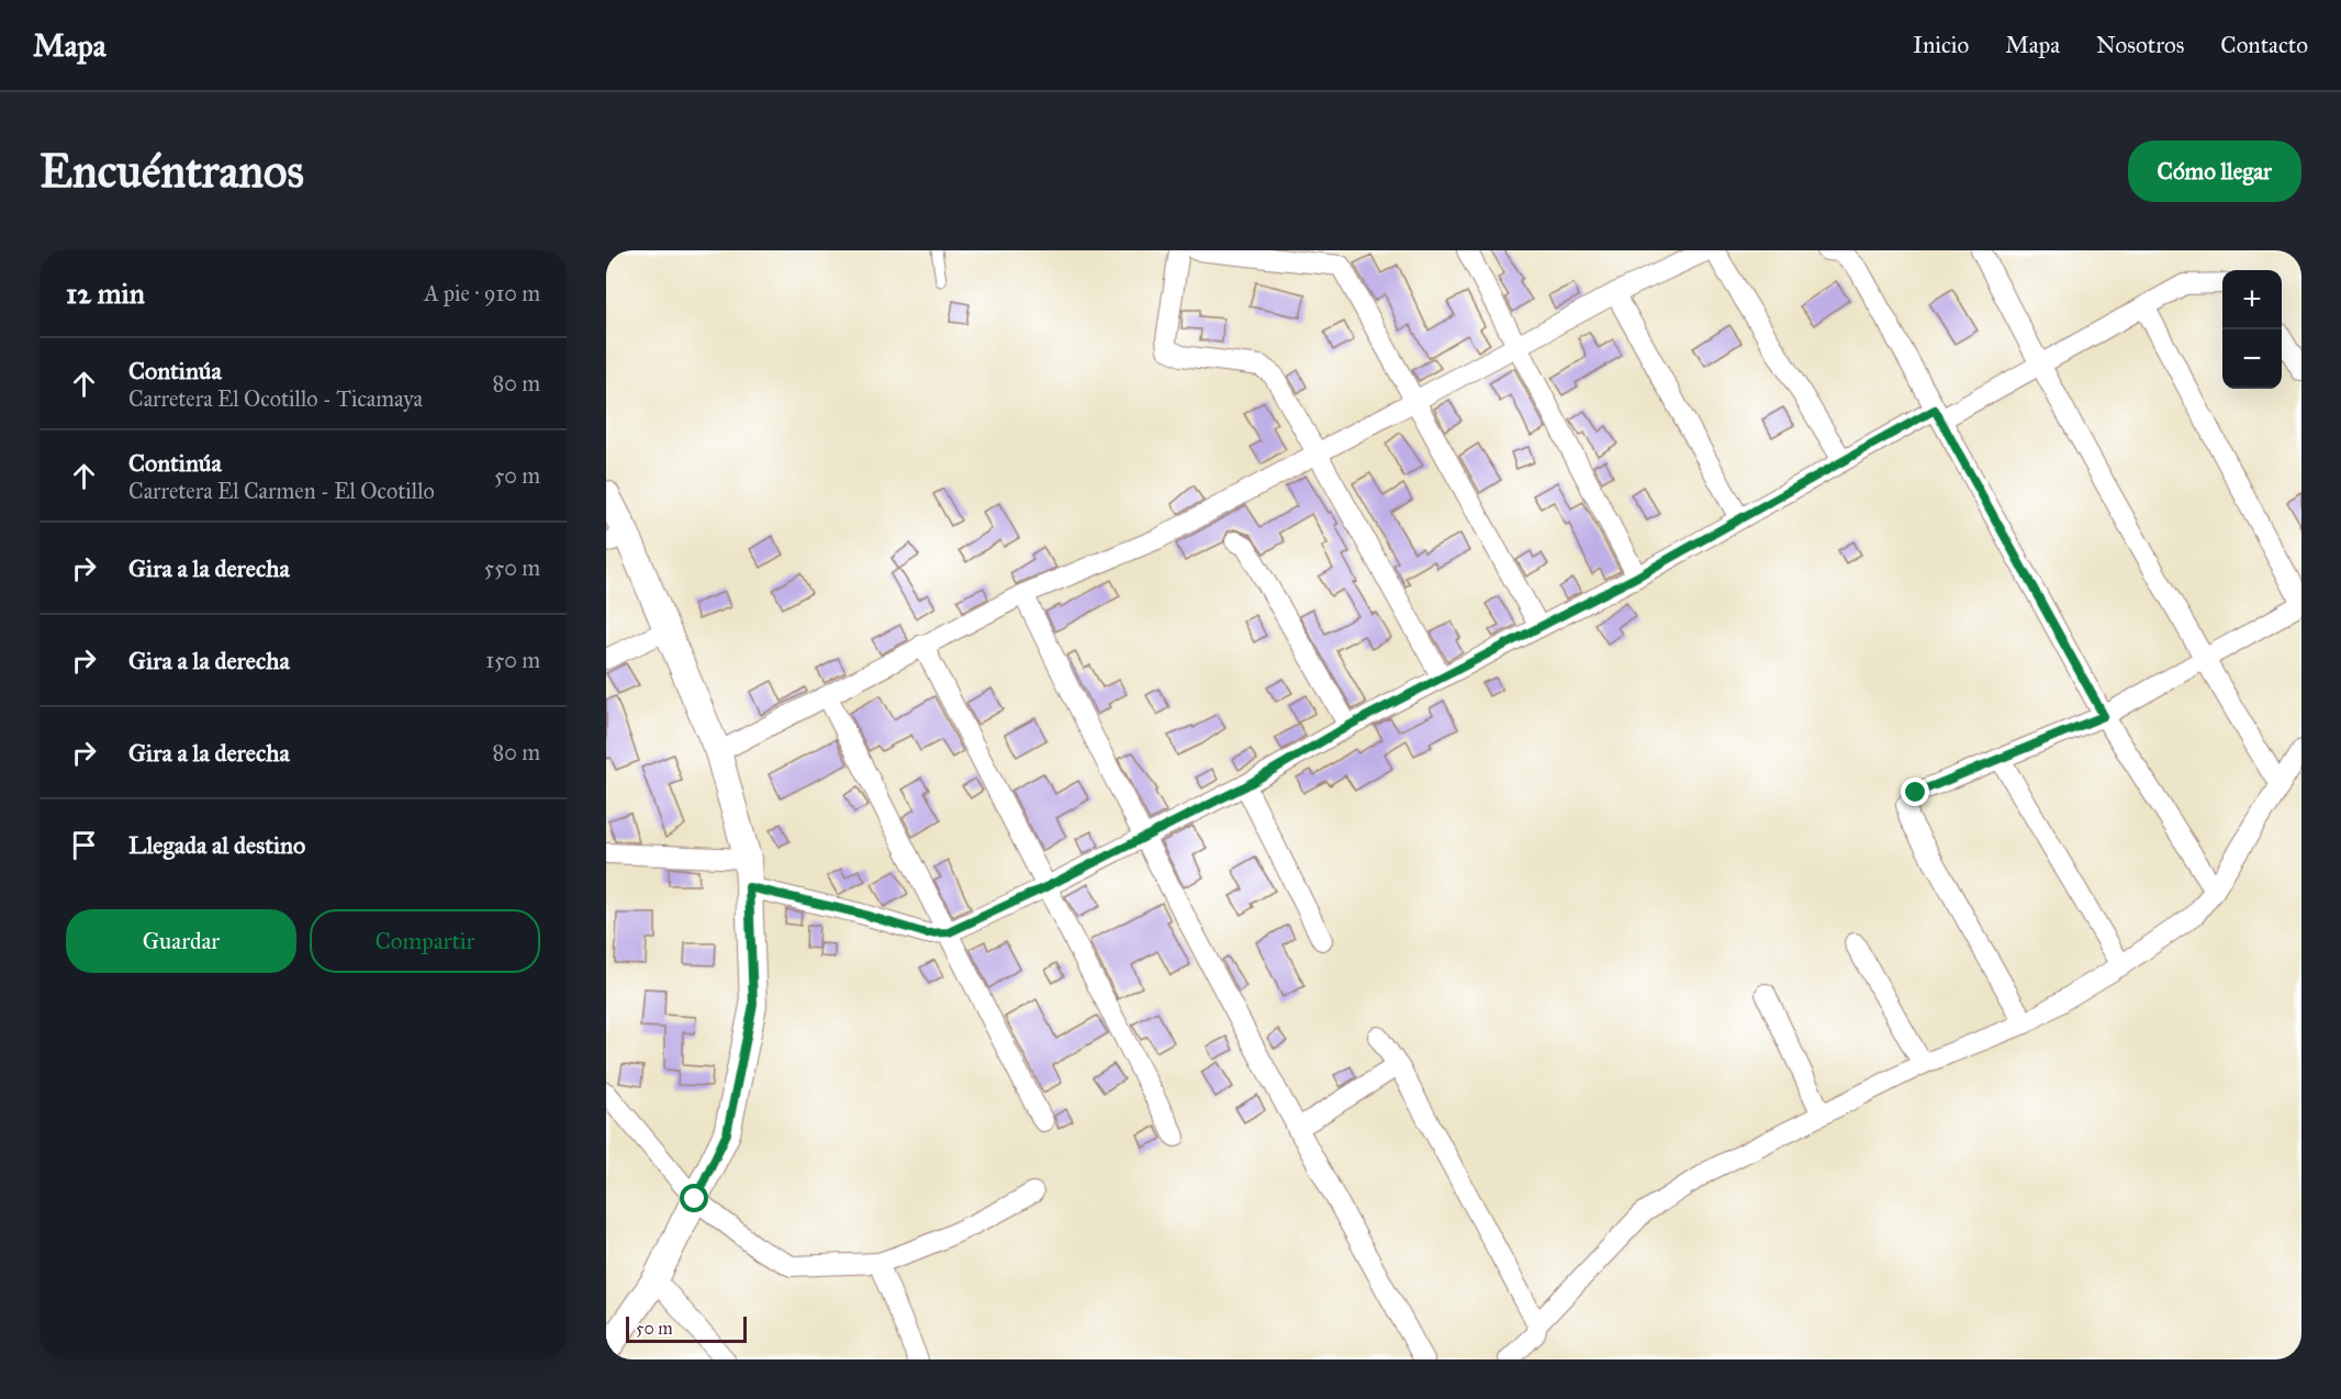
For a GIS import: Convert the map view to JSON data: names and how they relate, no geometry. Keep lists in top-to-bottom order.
{
  "scale_bar": "50 m",
  "page": {
    "header": "Mapa",
    "nav": [
      "Inicio",
      "Mapa",
      "Nosotros",
      "Contacto"
    ],
    "buttons": [
      "Cómo llegar",
      ["Guardar", "Compartir"]
    ],
    "title": "Encuéntranos",
    "heading": ["12 min", "A pie · 910 m"],
    "map_buttons": ["+", "−"],
    "list": [
      ["Continúa", "Carretera El Ocotillo - Ticamaya", "80 m"],
      ["Continúa", "Carretera El Carmen - El Ocotillo", "50 m"],
      ["Gira a la derecha", "550 m"],
      ["Gira a la derecha", "150 m"],
      ["Gira a la derecha", "80 m"],
      "Llegada al destino"
    ],
    "scale": "50 m"
  }
}
